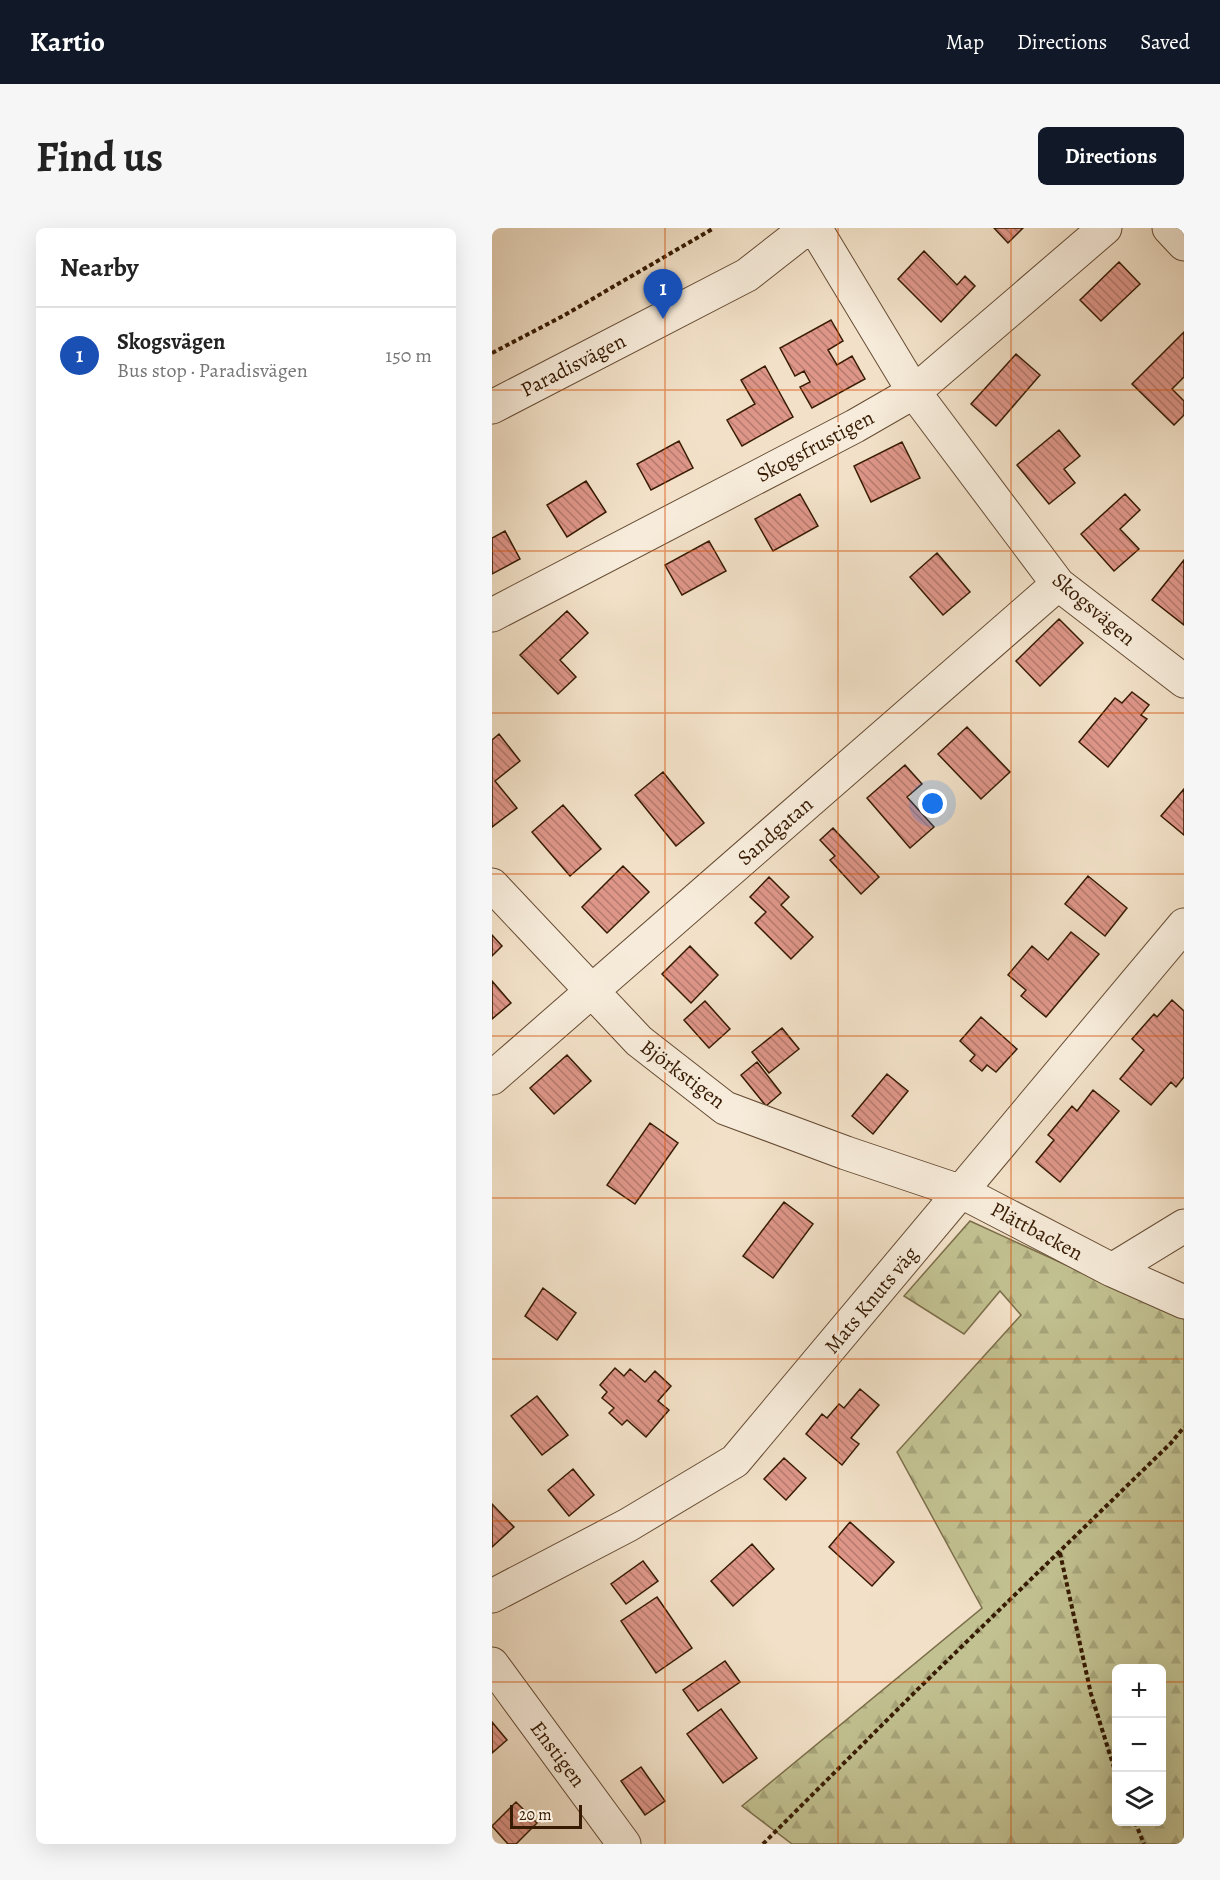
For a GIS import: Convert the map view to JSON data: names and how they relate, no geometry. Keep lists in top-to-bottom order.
{
  "streets": {
    "street": [
      "Paradisvägen",
      "Skogsfrustigen",
      "Skogsvägen",
      "Sandgatan",
      "Björkstigen",
      "Plättbacken",
      "Mats Knuts väg",
      "Enstigen"
    ]
  },
  "crossings": [
    ["Skogsfrustigen", "Skogsvägen"],
    ["Skogsvägen", "Sandgatan"],
    ["Sandgatan", "Björkstigen"],
    ["Björkstigen", "Plättbacken"],
    ["Björkstigen", "Mats Knuts väg"],
    ["Plättbacken", "Mats Knuts väg"]
  ],
  "scale_bar": "20 m",
  "page": {
    "header": "Kartio",
    "nav": ["Map", "Directions", "Saved"],
    "buttons": "Directions",
    "title": "Find us",
    "heading": "Nearby",
    "pins": "1",
    "list": [
      {
        "mark": "1",
        "name": "Skogsvägen",
        "note": "Bus stop · Paradisvägen",
        "value": "150 m"
      }
    ],
    "map_buttons": ["+", "−"],
    "scale": "20 m"
  }
}
